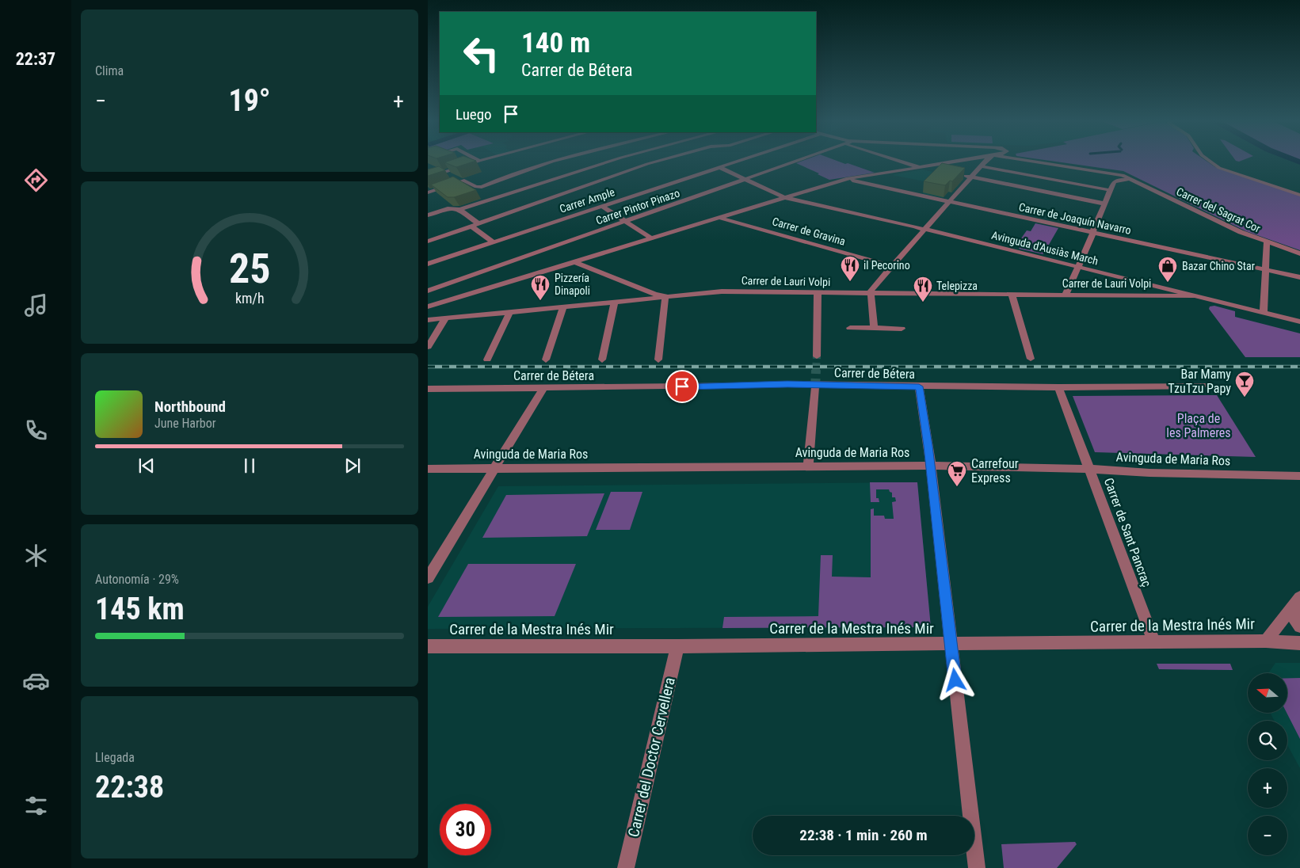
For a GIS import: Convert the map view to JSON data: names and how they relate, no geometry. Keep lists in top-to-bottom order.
{
  "streets": {
    "street": [
      "Carrer Ample",
      "Carrer Pintor Pinazo",
      "Carrer del Sagrat Cor",
      "Carrer de Joaquín Navarro",
      "Carrer de Gravina",
      "Avinguda d'Ausiàs March",
      "Carrer de Lauri Volpi",
      "Carrer de Bétera",
      "Avinguda de Maria Ros",
      "Carrer de Sant Pancraç",
      "Carrer de la Mestra Inés Mir",
      "Carrer del Doctor Cervellera"
    ]
  },
  "crossings": [
    ["Carrer Ample", "Avinguda d'Ausiàs March"],
    ["Carrer Pintor Pinazo", "Avinguda d'Ausiàs March"],
    ["Avinguda d'Ausiàs March", "Carrer de Lauri Volpi"],
    ["Carrer de Bétera", "Carrer de Sant Pancraç"],
    ["Avinguda de Maria Ros", "Carrer de Sant Pancraç"],
    ["Carrer de Sant Pancraç", "Carrer de la Mestra Inés Mir"],
    ["Carrer de la Mestra Inés Mir", "Carrer del Doctor Cervellera"]
  ],
  "parks": ["Plaça de les Palmeres"],
  "places": {
    "restaurant": ["il Pecorino", "Pizzería Dinapoli", "Telepizza"],
    "shop": ["Bazar Chino Star"],
    "bar": ["Bar Mamy TzuTzu Papy"],
    "supermarket": ["Carrefour Express"]
  },
  "north": "left",
  "page": {
    "tabs": "22:37",
    "tile": [
      "Clima",
      ["Autonomía · 29%", "145 km"],
      ["Llegada", "22:38"]
    ],
    "turn": ["140 m", "Carrer de Bétera"],
    "heat": ["−", "19°", "+"],
    "then": "Luego",
    "song": ["Northbound", "June Harbor"],
    "map_buttons": ["+", "−"],
    "limit": "30",
    "trip": "22:38 · 1 min · 260 m",
    "gauge": ["25", "km/h"]
  }
}
